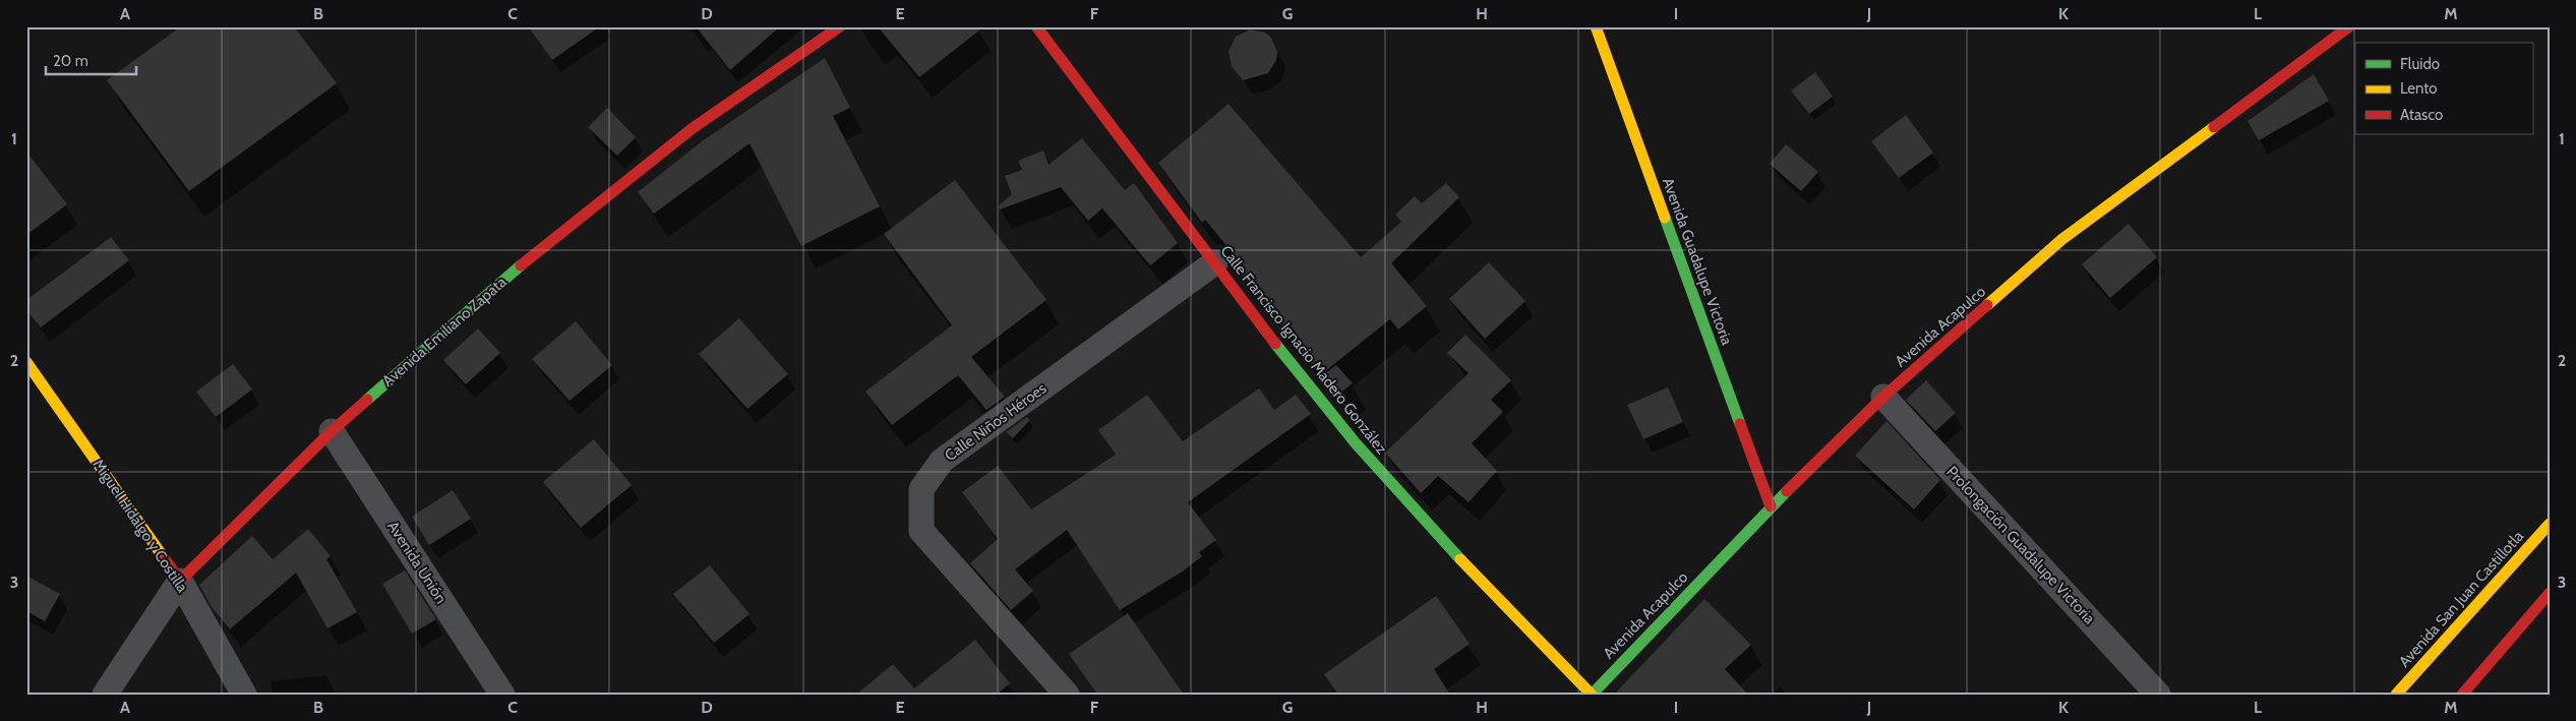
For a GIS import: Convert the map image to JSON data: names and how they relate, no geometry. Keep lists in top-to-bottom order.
{
  "streets": {
    "street": [
      "Avenida Guadalupe Victoria",
      "Avenida Acapulco",
      "Avenida Emiliano Zapata",
      "Calle Francisco Ignacio Madero González",
      "Calle Niños Héroes",
      "Miguel Hidalgo y Costilla",
      "Prolongación Guadalupe Victoria",
      "Avenida Unión",
      "Avenida San Juan Castillotla"
    ]
  },
  "crossings": [
    ["Avenida Guadalupe Victoria", "Avenida Acapulco"],
    ["Avenida Acapulco", "Calle Francisco Ignacio Madero González"],
    ["Avenida Acapulco", "Prolongación Guadalupe Victoria"],
    ["Avenida Emiliano Zapata", "Miguel Hidalgo y Costilla"],
    ["Avenida Emiliano Zapata", "Avenida Unión"],
    ["Calle Francisco Ignacio Madero González", "Calle Niños Héroes"]
  ],
  "legend": ["Fluido", "Lento", "Atasco"],
  "scale_bar": "20 m",
  "grid": {
    "columns": [
      "A",
      "B",
      "C",
      "D",
      "E",
      "F",
      "G",
      "H",
      "I",
      "J",
      "K",
      "L",
      "M"
    ],
    "rows": ["1", "2", "3"]
  }
}
